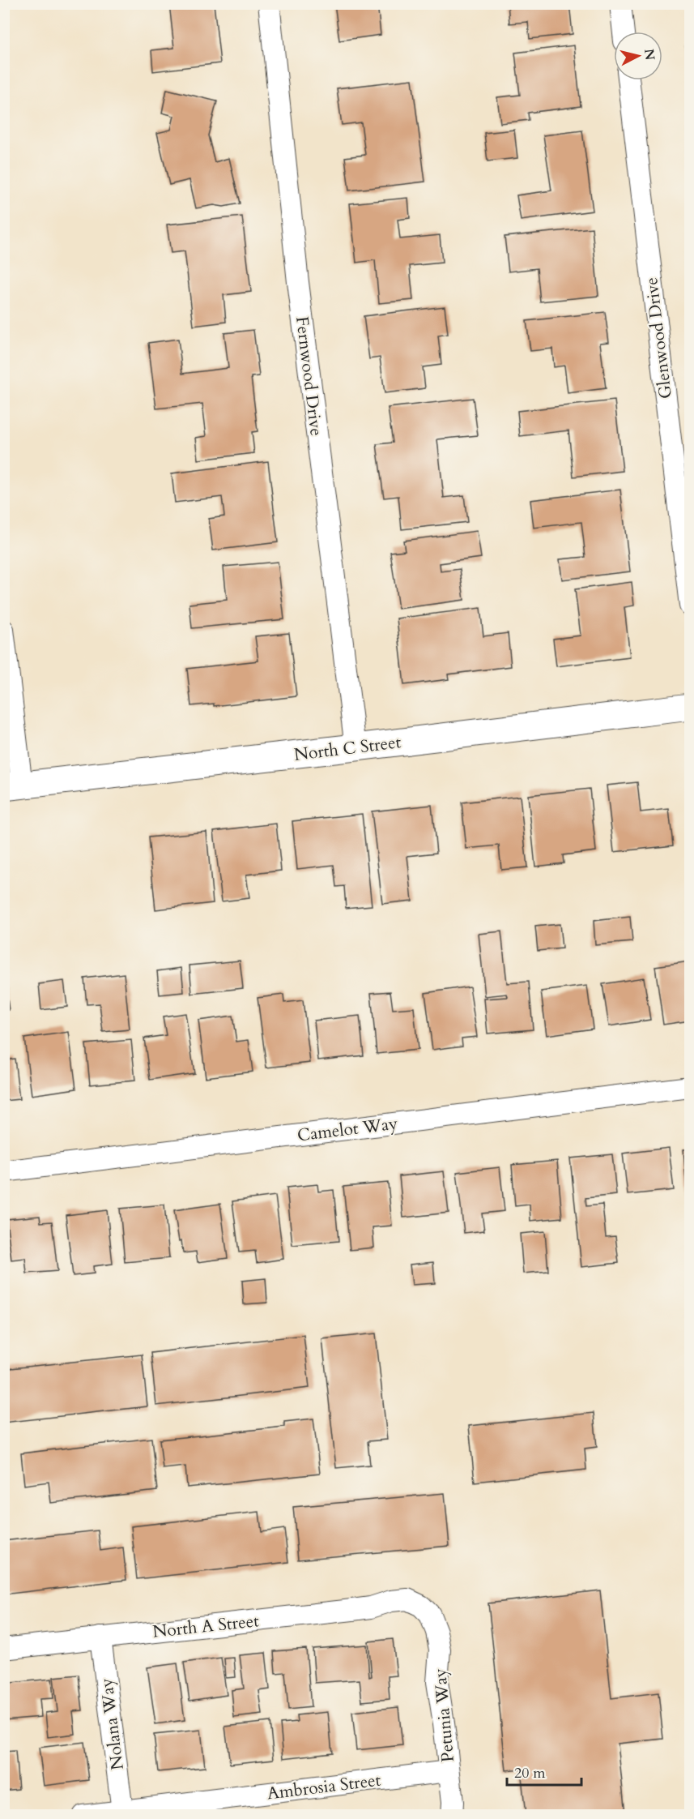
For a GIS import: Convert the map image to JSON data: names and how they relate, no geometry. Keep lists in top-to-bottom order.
{
  "streets": {
    "street": [
      "Glenwood Drive",
      "Fernwood Drive",
      "North C Street",
      "Camelot Way",
      "North A Street",
      "Petunia Way",
      "Nolana Way",
      "Ambrosia Street"
    ]
  },
  "crossings": [
    ["Fernwood Drive", "North C Street"],
    ["North A Street", "Petunia Way"],
    ["North A Street", "Nolana Way"],
    ["Petunia Way", "Ambrosia Street"],
    ["Nolana Way", "Ambrosia Street"]
  ],
  "scale_bar": "20 m",
  "north": "right"
}
